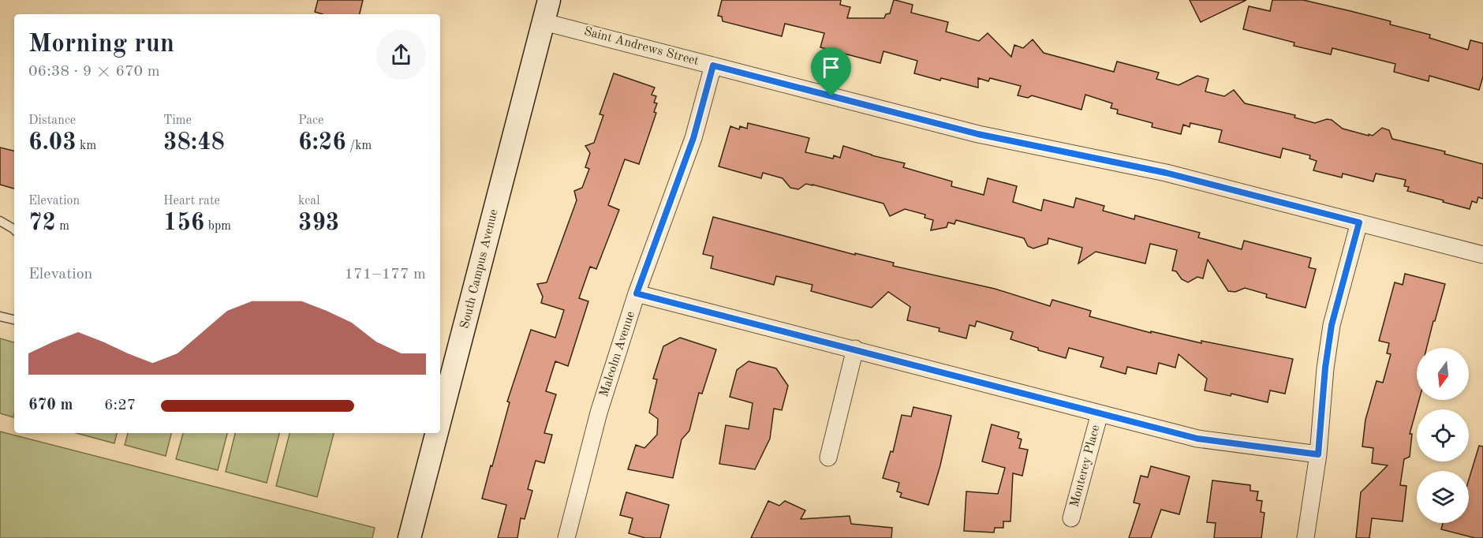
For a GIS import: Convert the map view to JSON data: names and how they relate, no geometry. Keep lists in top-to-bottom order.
{
  "streets": {
    "street": [
      "Saint Andrews Street",
      "South Campus Avenue",
      "Malcolm Avenue",
      "Monterey Place"
    ]
  },
  "crossings": [
    ["Saint Andrews Street", "South Campus Avenue"],
    ["Saint Andrews Street", "Malcolm Avenue"]
  ],
  "north": "bottom",
  "page": {
    "heading": ["Morning run", "06:38 · 9 × 670 m"],
    "stats": [
      ["Distance", "6.03 km"],
      ["Time", "38:48"],
      ["Pace", "6:26 /km"],
      ["Elevation", "72 m"],
      ["Heart rate", "156 bpm"],
      ["kcal", "393"]
    ],
    "chart": ["Elevation", "171–177 m"],
    "list": [
      {
        "name": "670 m",
        "note": "6:27"
      }
    ]
  }
}
